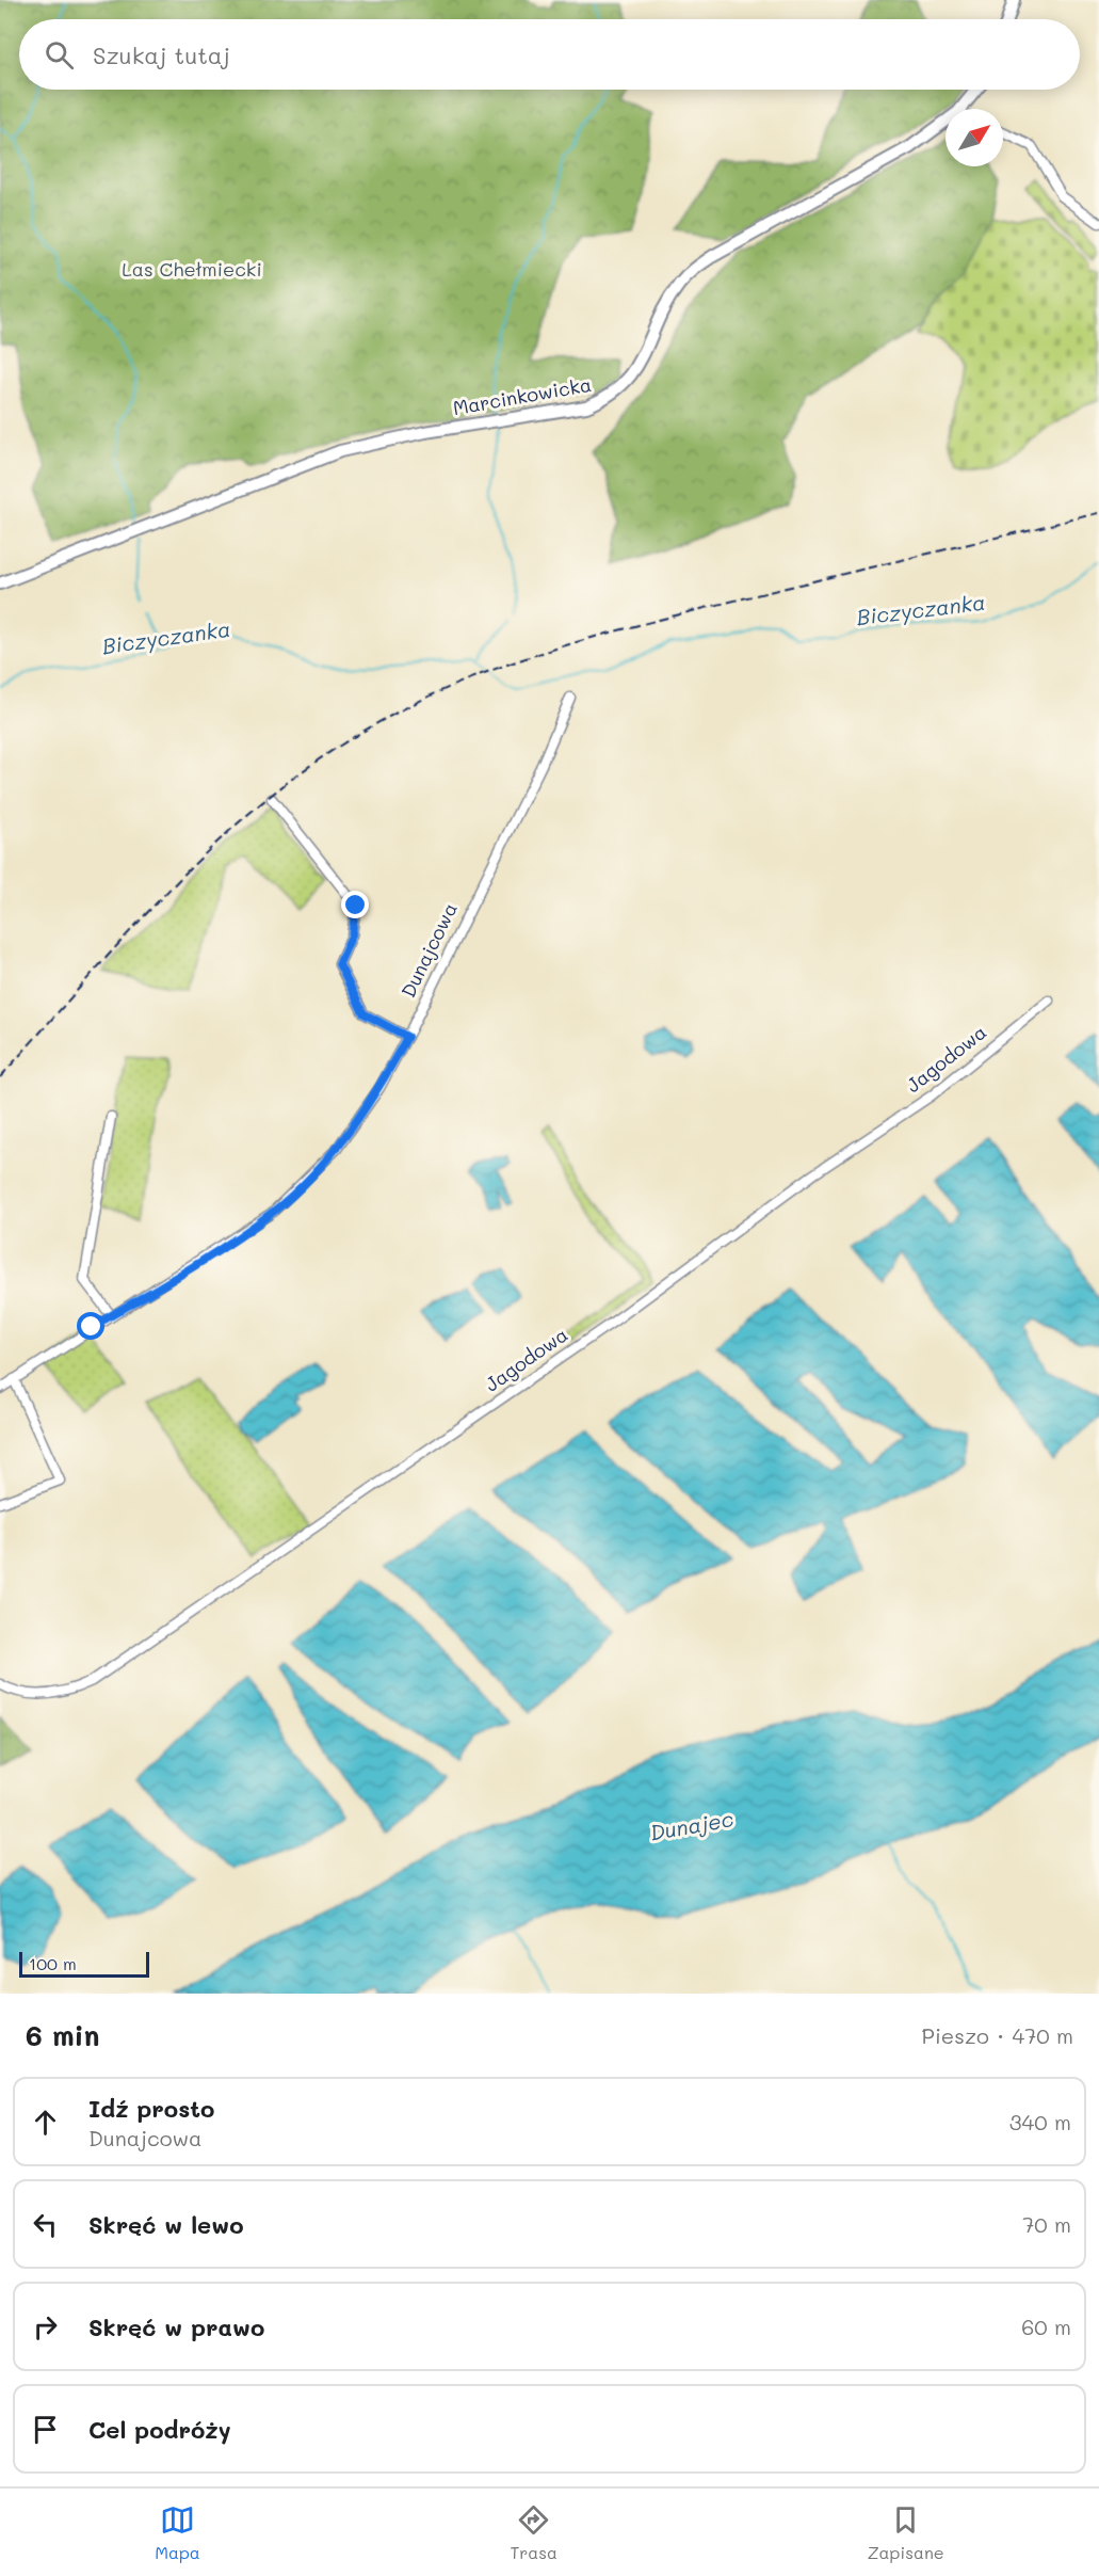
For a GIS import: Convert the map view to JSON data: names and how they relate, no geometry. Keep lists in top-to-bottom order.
{
  "streets": {
    "street": ["Marcinkowicka", "Dunajcowa", "Jagodowa"]
  },
  "water": ["Biczyczanka", "Dunajec"],
  "parks": ["Las Chełmiecki"],
  "scale_bar": "100 m",
  "north": "top right",
  "page": {
    "search": "Szukaj tutaj",
    "scale": "100 m",
    "heading": ["6 min", "Pieszo · 470 m"],
    "list": [
      ["Idź prosto", "Dunajcowa", "340 m"],
      ["Skręć w lewo", "70 m"],
      ["Skręć w prawo", "60 m"],
      "Cel podróży"
    ],
    "nav": ["Mapa", "Trasa", "Zapisane"]
  }
}
